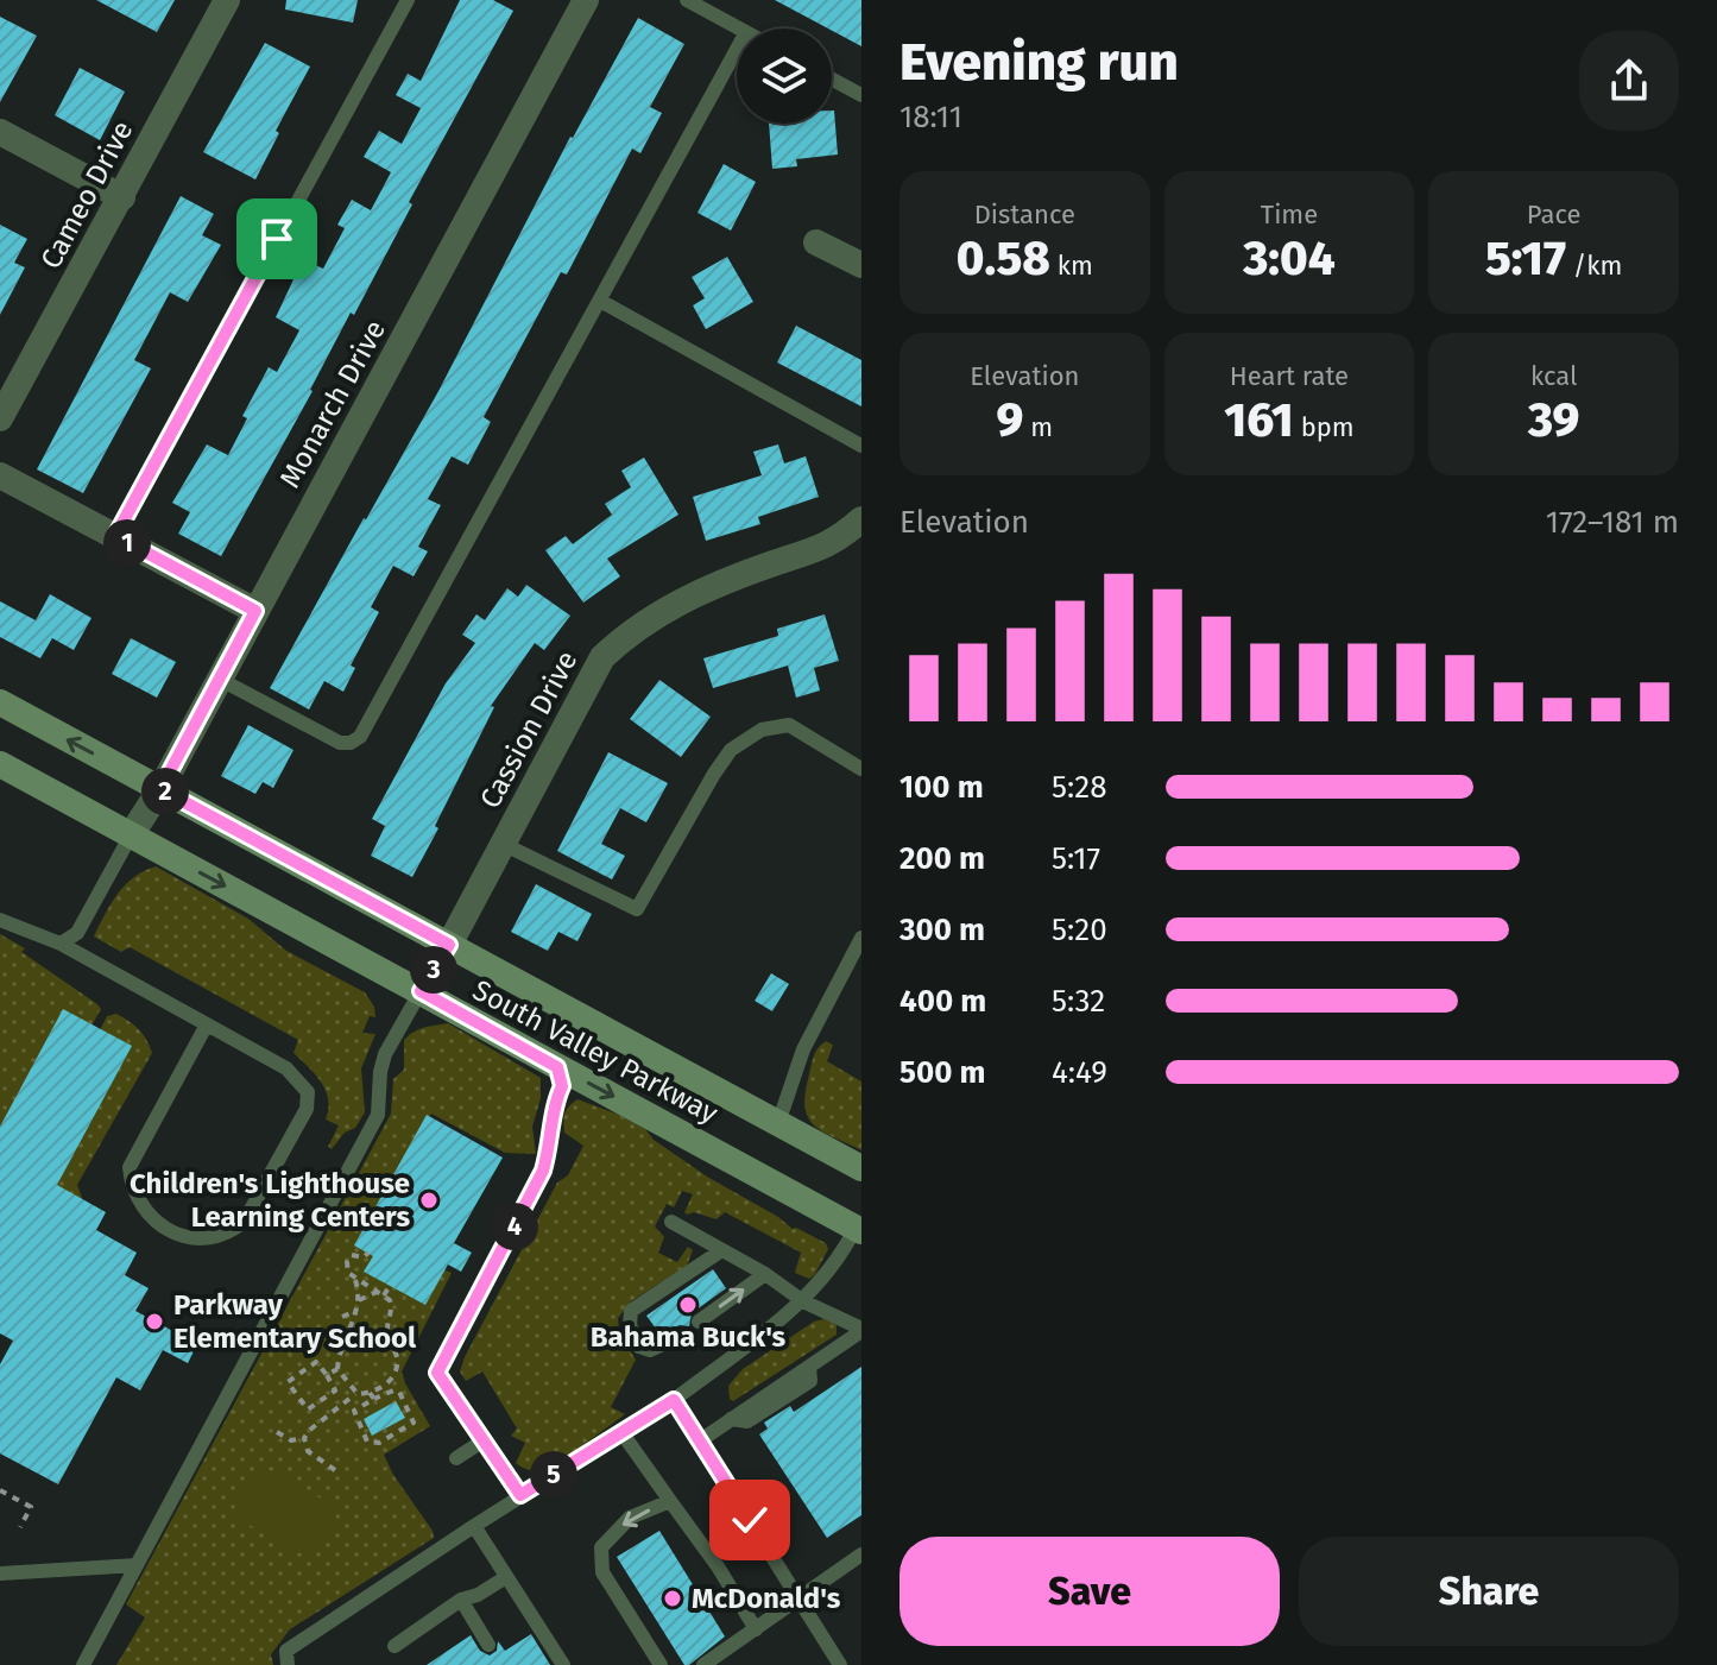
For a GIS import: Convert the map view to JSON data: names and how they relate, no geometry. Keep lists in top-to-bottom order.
{
  "streets": {
    "main road": ["South Valley Parkway"],
    "street": ["Cameo Drive", "Monarch Drive", "Cassion Drive"]
  },
  "crossings": [
    ["Monarch Drive", "South Valley Parkway"],
    ["Cassion Drive", "South Valley Parkway"]
  ],
  "places": [
    "Children's Lighthouse Learning Centers",
    "Bahama Buck's",
    "Parkway Elementary School",
    "McDonald's"
  ],
  "page": {
    "heading": ["Evening run", "18:11"],
    "stats": [
      ["Distance", "0.58 km"],
      ["Time", "3:04"],
      ["Pace", "5:17 /km"],
      ["Elevation", "9 m"],
      ["Heart rate", "161 bpm"],
      ["kcal", "39"]
    ],
    "chart": ["Elevation", "172–181 m"],
    "pins": [
      "1",
      "2",
      "3",
      "4",
      "5"
    ],
    "list": [
      {
        "name": "100 m",
        "note": "5:28"
      },
      {
        "name": "200 m",
        "note": "5:17"
      },
      {
        "name": "300 m",
        "note": "5:20"
      },
      {
        "name": "400 m",
        "note": "5:32"
      },
      {
        "name": "500 m",
        "note": "4:49"
      }
    ],
    "buttons": ["Save", "Share"]
  }
}
